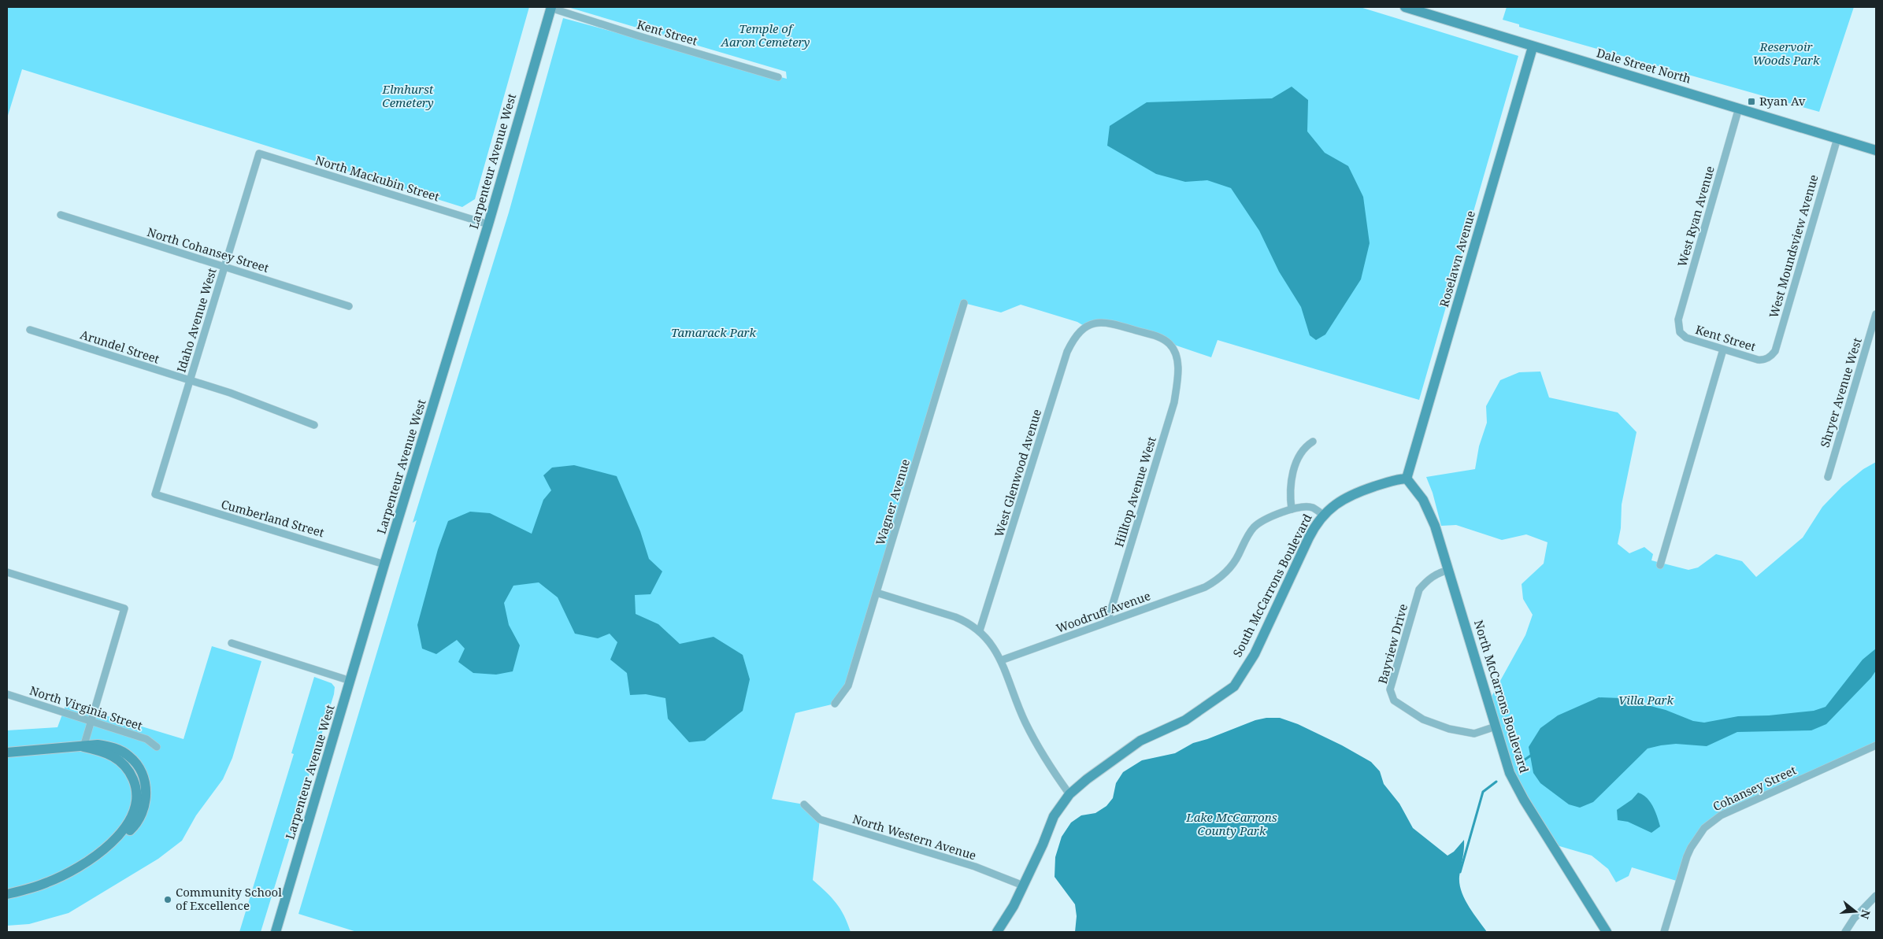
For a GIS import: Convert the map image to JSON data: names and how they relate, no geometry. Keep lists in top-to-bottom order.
{
  "streets": {
    "street": [
      "Kent Street",
      "Dale Street North",
      "Larpenteur Avenue West",
      "North Mackubin Street",
      "West Ryan Avenue",
      "West Moundsview Avenue",
      "North Cohansey Street",
      "Roselawn Avenue",
      "Idaho Avenue West",
      "Arundel Street",
      "Shryer Avenue West",
      "West Glenwood Avenue",
      "Hilltop Avenue West",
      "Wagner Avenue",
      "Cumberland Street",
      "South McCarrons Boulevard",
      "Woodruff Avenue",
      "Bayview Drive",
      "North McCarrons Boulevard",
      "North Virginia Street",
      "Cohansey Street",
      "North Western Avenue"
    ]
  },
  "crossings": [
    ["Kent Street", "Larpenteur Avenue West"],
    ["Kent Street", "West Ryan Avenue"],
    ["Kent Street", "West Moundsview Avenue"],
    ["Dale Street North", "West Ryan Avenue"],
    ["Dale Street North", "West Moundsview Avenue"],
    ["Dale Street North", "Roselawn Avenue"],
    ["Larpenteur Avenue West", "North Mackubin Street"],
    ["Larpenteur Avenue West", "Cumberland Street"],
    ["North Mackubin Street", "Idaho Avenue West"],
    ["North Cohansey Street", "Idaho Avenue West"],
    ["Roselawn Avenue", "South McCarrons Boulevard"],
    ["Roselawn Avenue", "North McCarrons Boulevard"],
    ["Idaho Avenue West", "Arundel Street"],
    ["Idaho Avenue West", "Cumberland Street"],
    ["West Glenwood Avenue", "Hilltop Avenue West"],
    ["Hilltop Avenue West", "Woodruff Avenue"],
    ["South McCarrons Boulevard", "Woodruff Avenue"],
    ["South McCarrons Boulevard", "North McCarrons Boulevard"],
    ["South McCarrons Boulevard", "North Western Avenue"],
    ["Bayview Drive", "North McCarrons Boulevard"]
  ],
  "parks": [
    "Temple of Aaron Cemetery",
    "Reservoir Woods Park",
    "Elmhurst Cemetery",
    "Tamarack Park",
    "Villa Park",
    "Lake McCarrons County Park"
  ],
  "places": {
    "transit": ["Ryan Av"],
    "other": ["Community School of Excellence"]
  },
  "north": "right"
}
